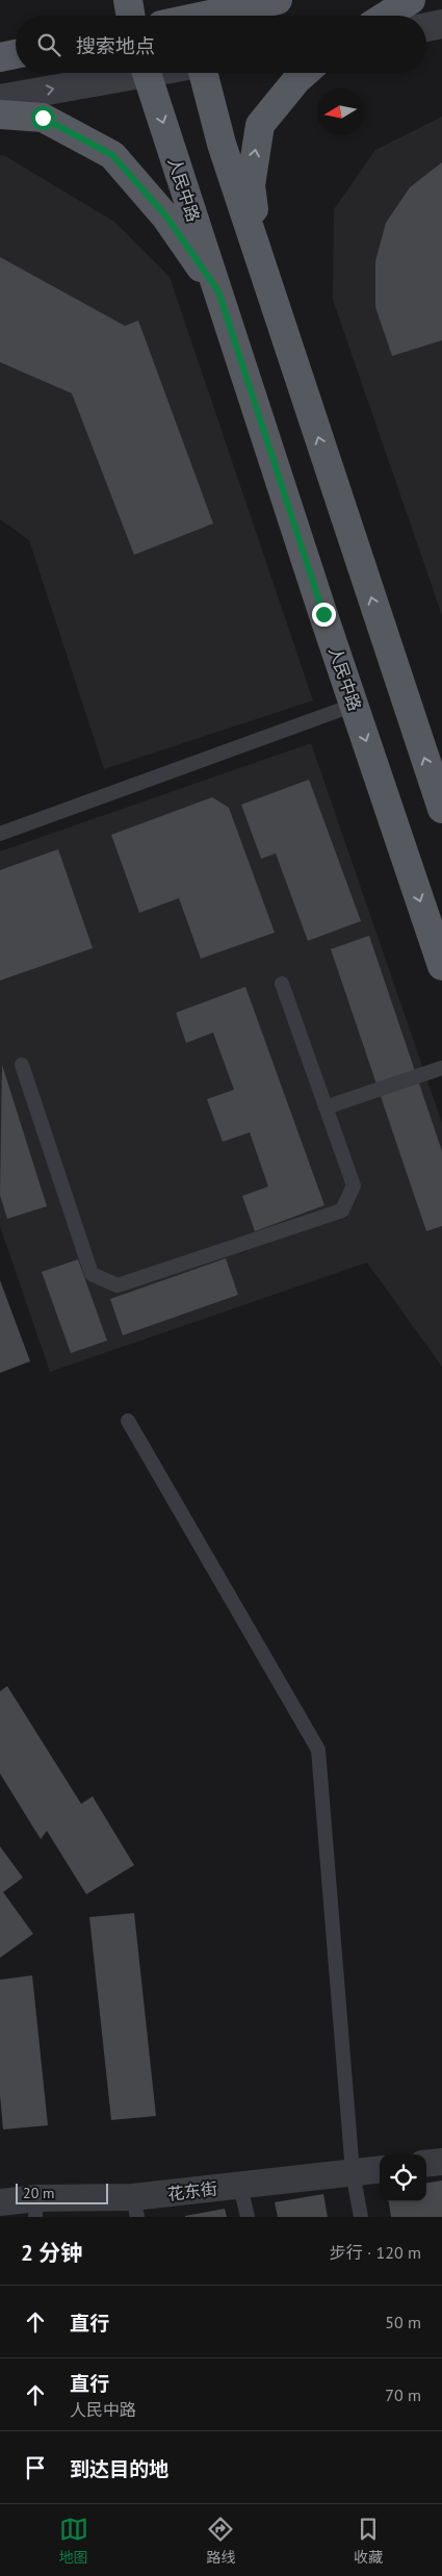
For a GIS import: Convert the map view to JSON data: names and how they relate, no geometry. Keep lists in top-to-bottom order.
{
  "streets": {
    "main road": ["人民中路"],
    "street": ["花东街"]
  },
  "scale_bar": "20 m",
  "north": "left",
  "page": {
    "search": "搜索地点",
    "scale": "20 m",
    "heading": ["2 分钟", "步行 · 120 m"],
    "list": [
      ["直行", "50 m"],
      ["直行", "人民中路", "70 m"],
      "到达目的地"
    ],
    "nav": ["地图", "路线", "收藏"]
  }
}
